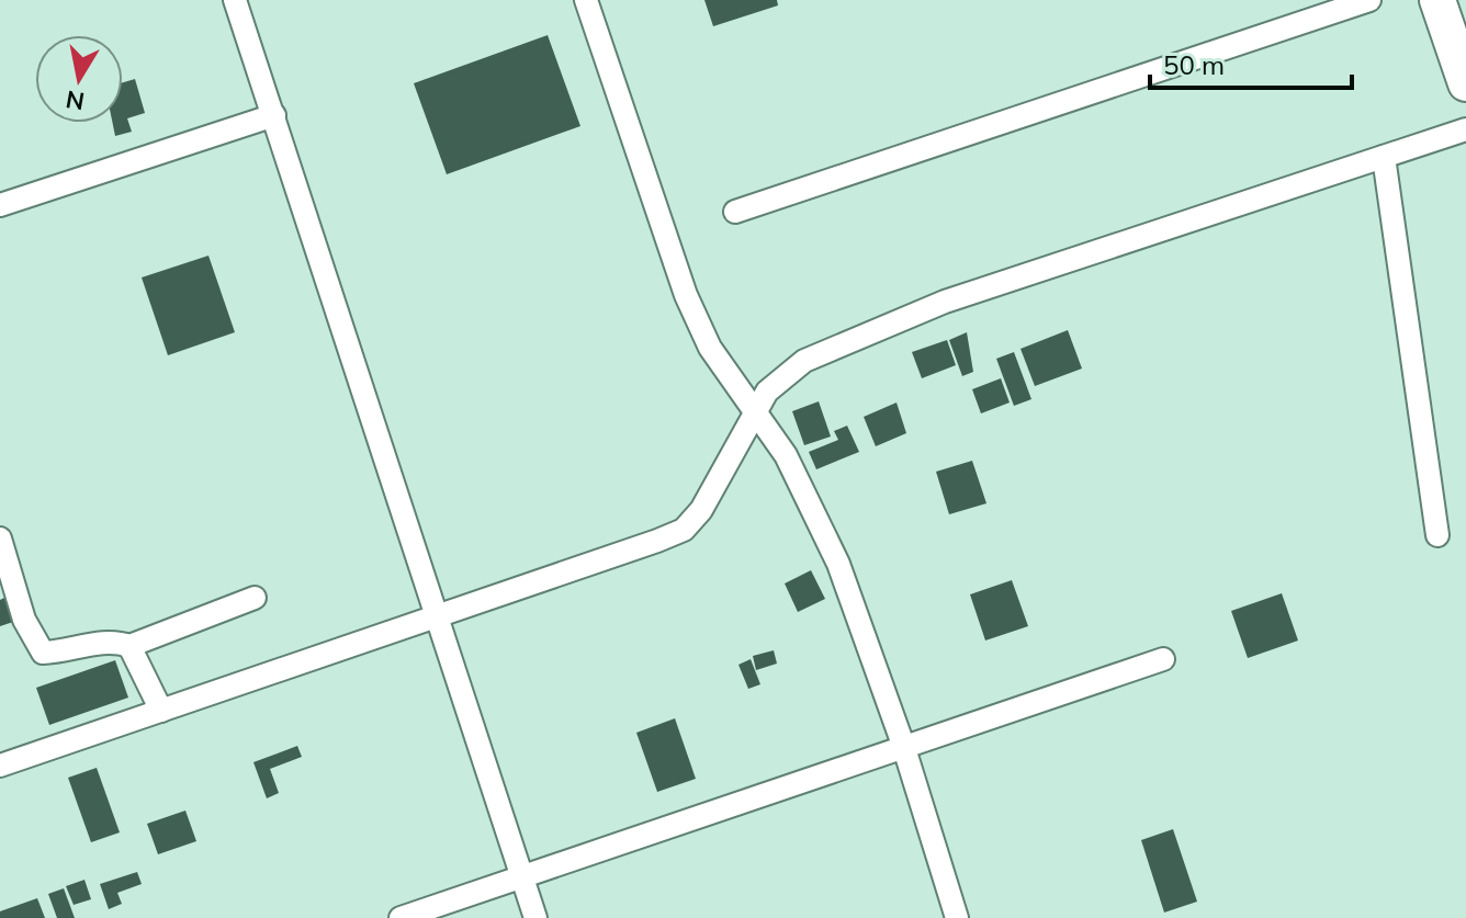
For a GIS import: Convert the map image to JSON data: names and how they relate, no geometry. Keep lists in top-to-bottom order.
{
  "scale_bar": "50 m",
  "north": "bottom"
}
